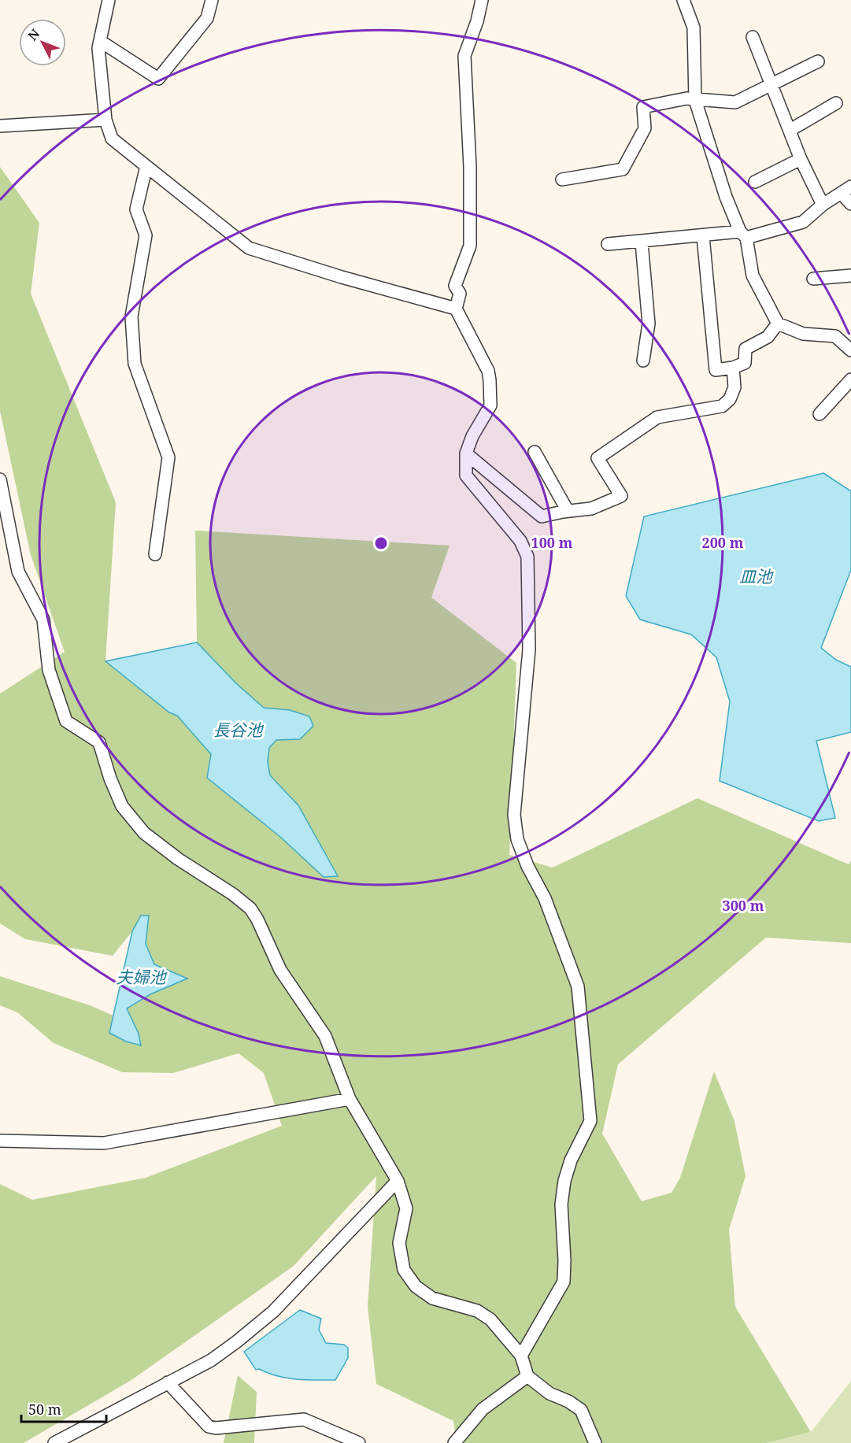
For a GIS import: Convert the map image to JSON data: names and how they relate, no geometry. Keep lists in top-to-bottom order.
{
  "water": ["皿池", "長谷池", "夫婦池"],
  "scale_bar": "50 m",
  "north": "top left",
  "rings": ["100 m", "200 m", "300 m"]
}
